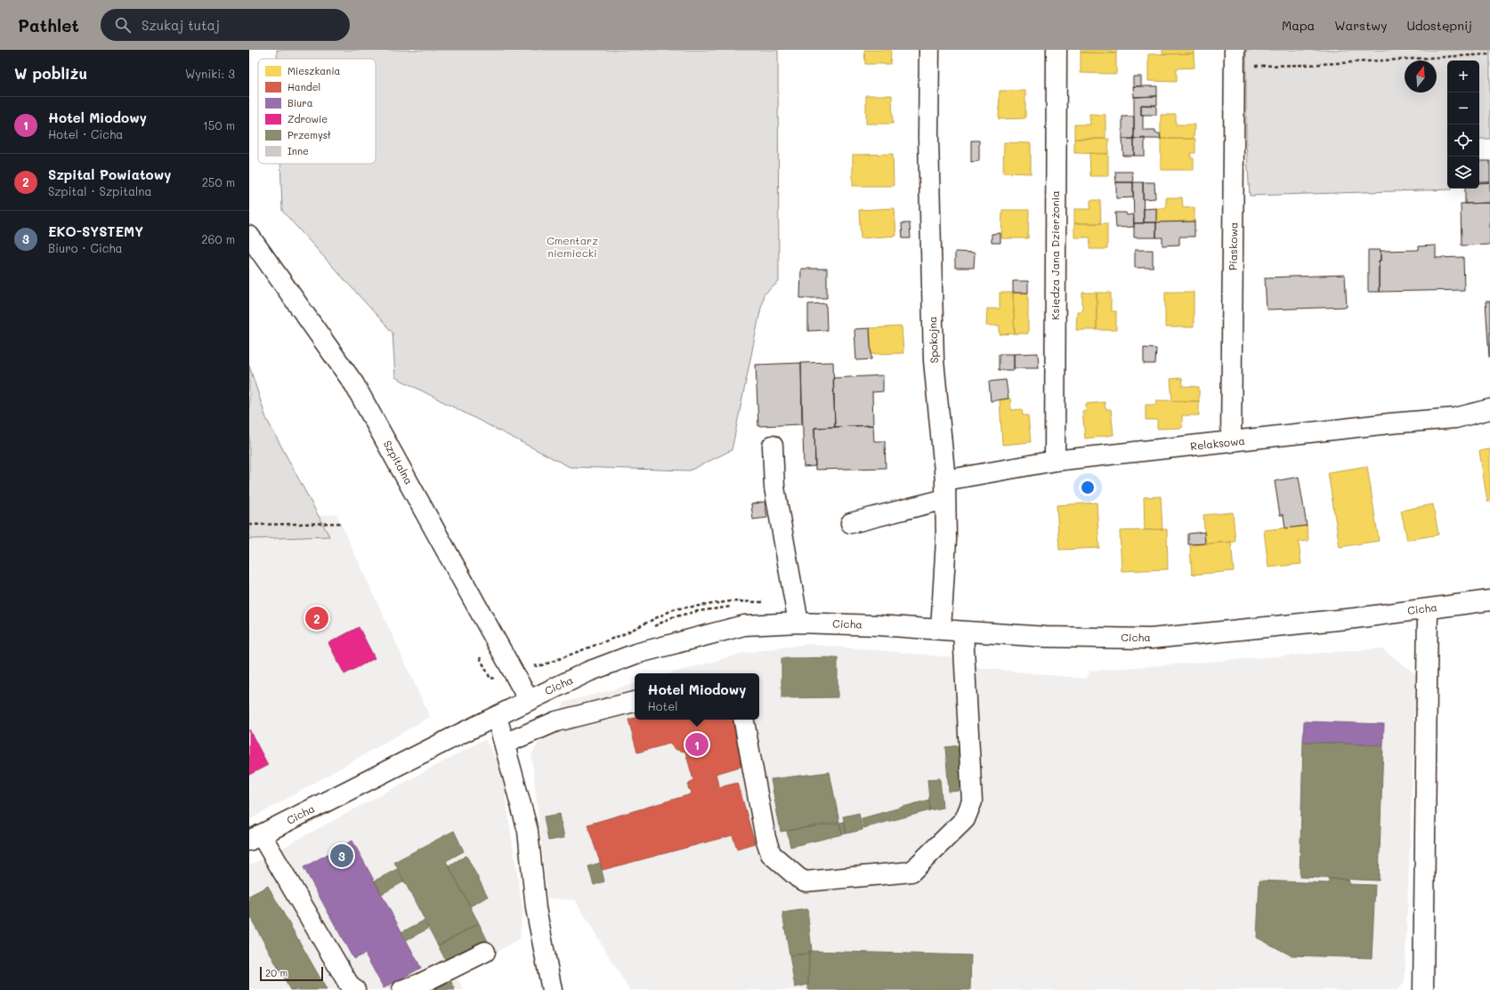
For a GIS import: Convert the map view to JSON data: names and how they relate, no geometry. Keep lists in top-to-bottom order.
{
  "streets": {
    "street": [
      "Piaskowa",
      "Księdza Jana Dzierżonia",
      "Spokojna",
      "Relaksowa",
      "Szpitalna",
      "Cicha"
    ]
  },
  "crossings": [
    ["Piaskowa", "Relaksowa"],
    ["Księdza Jana Dzierżonia", "Relaksowa"],
    ["Spokojna", "Relaksowa"],
    ["Spokojna", "Cicha"],
    ["Szpitalna", "Cicha"]
  ],
  "parks": ["Cmentarz niemiecki"],
  "legend": [
    "Mieszkania",
    "Handel",
    "Biura",
    "Zdrowie",
    "Przemysł",
    "Inne"
  ],
  "scale_bar": "20 m",
  "north": "top",
  "page": {
    "header": "Pathlet",
    "search": "Szukaj tutaj",
    "nav": ["Mapa", "Warstwy", "Udostępnij"],
    "heading": ["W pobliżu", "Wyniki: 3"],
    "map_buttons": ["+", "−"],
    "list": [
      {
        "mark": "1",
        "name": "Hotel Miodowy",
        "note": "Hotel · Cicha",
        "value": "150 m"
      },
      {
        "mark": "2",
        "name": "Szpital Powiatowy",
        "note": "Szpital · Szpitalna",
        "value": "250 m"
      },
      {
        "mark": "3",
        "name": "EKO-SYSTEMY",
        "note": "Biuro · Cicha",
        "value": "260 m"
      }
    ],
    "pins": ["2", "1", "3"],
    "popup": ["Hotel Miodowy", "Hotel"],
    "scale": "20 m"
  }
}
